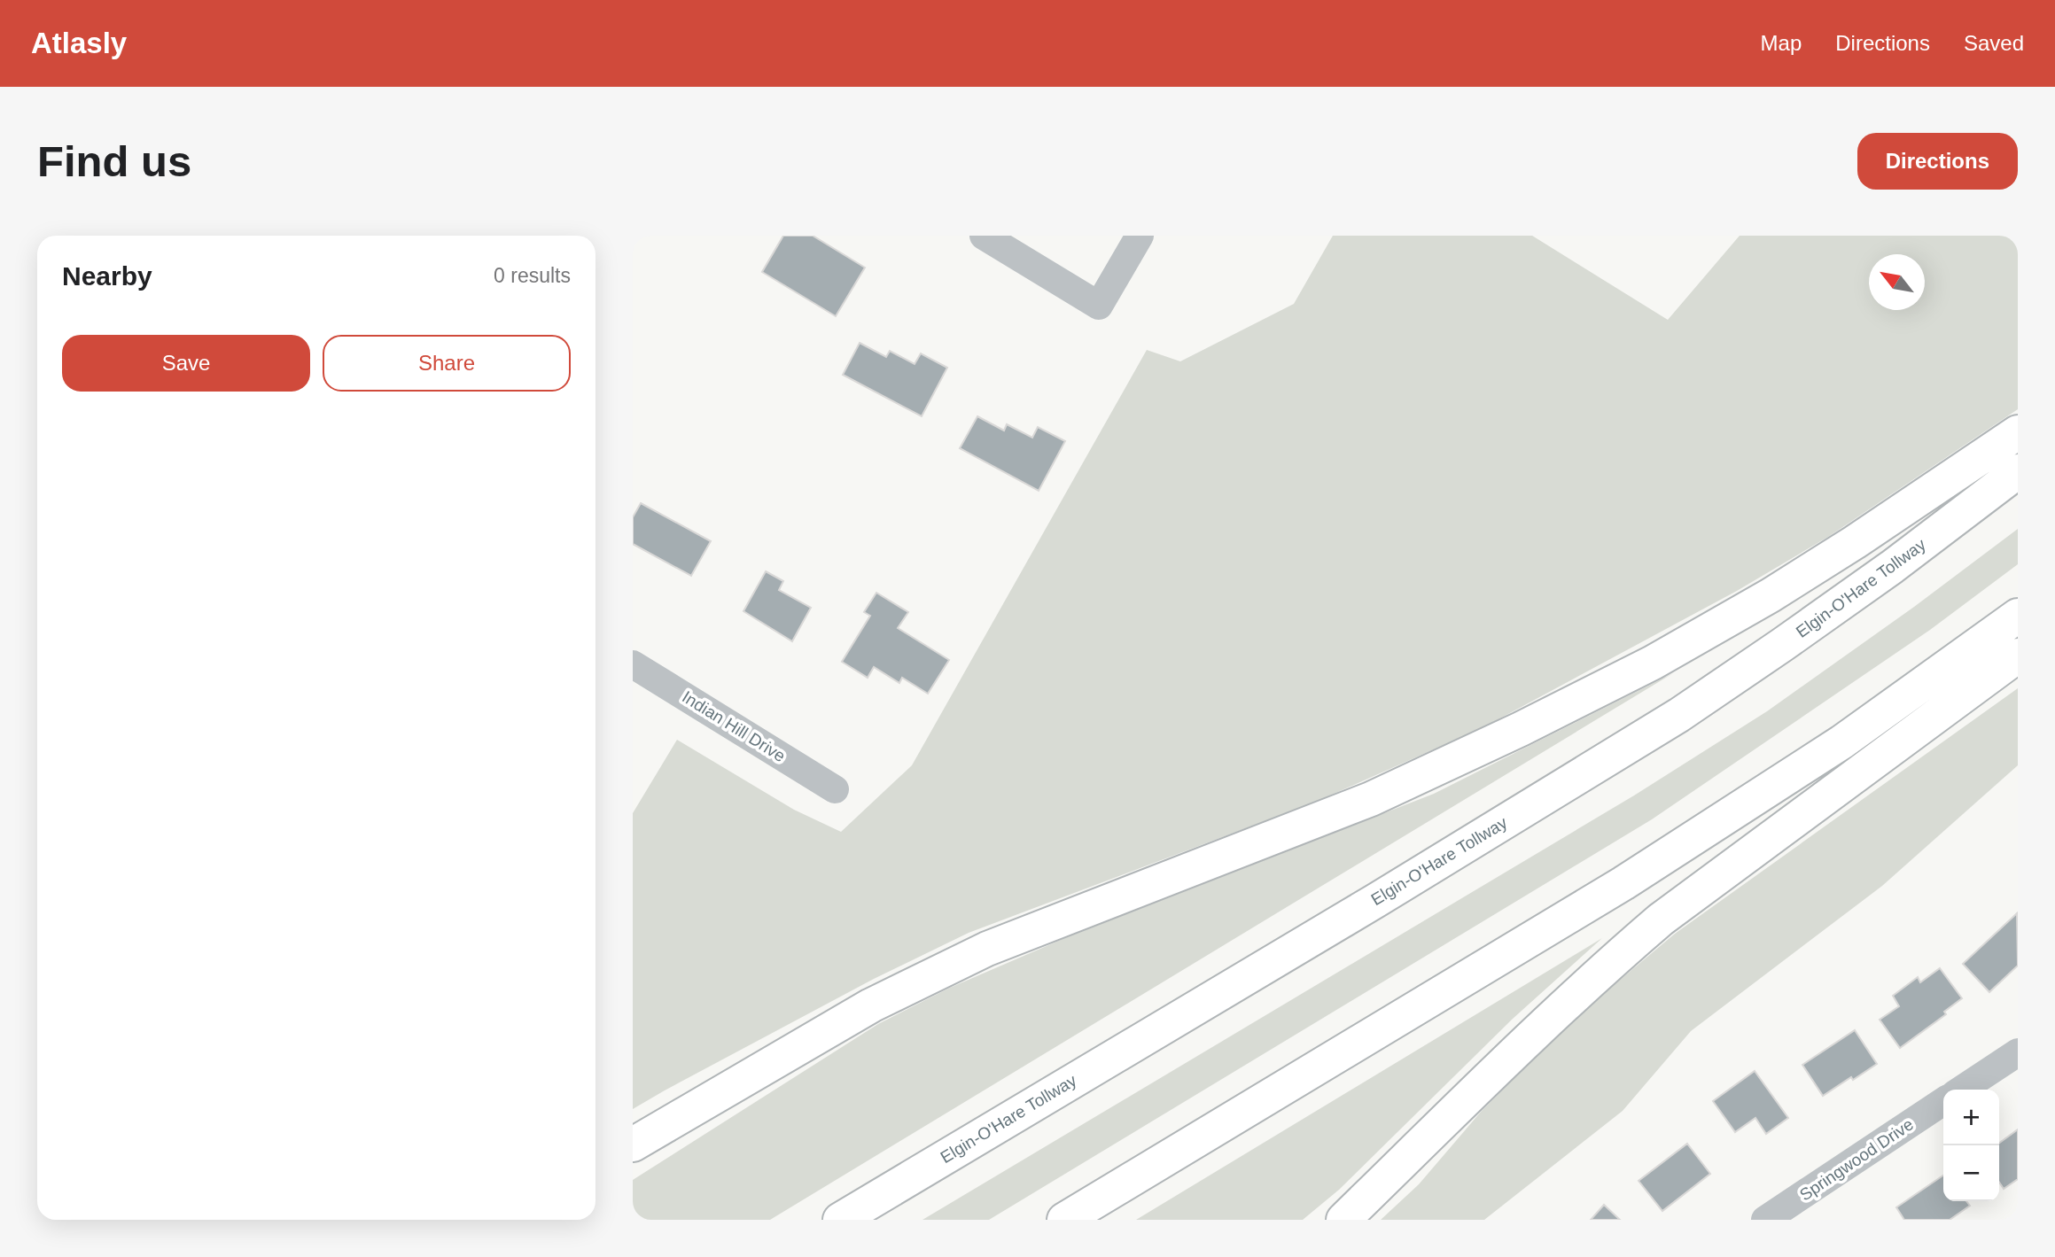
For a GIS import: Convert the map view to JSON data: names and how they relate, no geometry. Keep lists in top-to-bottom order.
{
  "streets": {
    "highway": ["Elgin-O'Hare Tollway"],
    "street": ["Indian Hill Drive", "Springwood Drive"]
  },
  "north": "top left",
  "page": {
    "header": "Atlasly",
    "nav": ["Map", "Directions", "Saved"],
    "buttons": [
      "Directions",
      ["Save", "Share"]
    ],
    "title": "Find us",
    "heading": ["Nearby", "0 results"],
    "map_buttons": ["+", "−"]
  }
}
